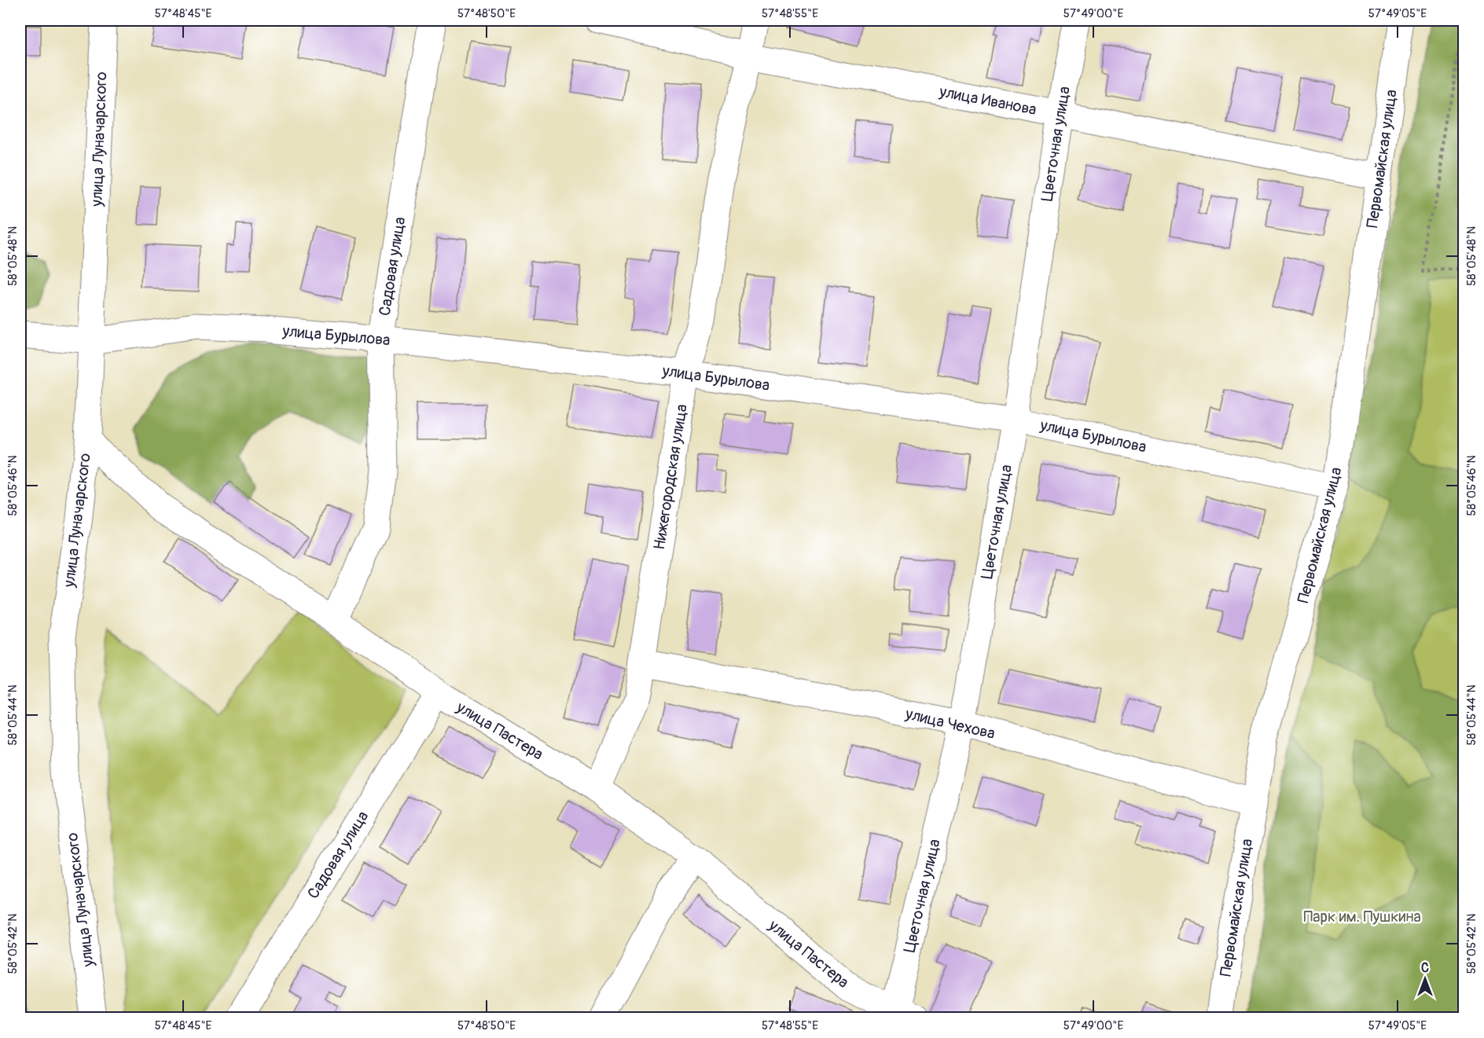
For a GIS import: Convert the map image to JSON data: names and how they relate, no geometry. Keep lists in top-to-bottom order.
{
  "streets": {
    "street": [
      "улица Иванова",
      "улица Луначарского",
      "Цветочная улица",
      "Первомайская улица",
      "Садовая улица",
      "улица Бурылова",
      "Нижегородская улица",
      "улица Чехова",
      "улица Пастера"
    ]
  },
  "crossings": [
    ["улица Иванова", "Цветочная улица"],
    ["улица Иванова", "Первомайская улица"],
    ["улица Иванова", "Нижегородская улица"],
    ["улица Луначарского", "улица Бурылова"],
    ["улица Луначарского", "улица Пастера"],
    ["Цветочная улица", "улица Бурылова"],
    ["Цветочная улица", "улица Чехова"],
    ["Цветочная улица", "улица Пастера"],
    ["Первомайская улица", "улица Бурылова"],
    ["Первомайская улица", "улица Чехова"],
    ["Садовая улица", "улица Бурылова"],
    ["Садовая улица", "улица Пастера"],
    ["улица Бурылова", "Нижегородская улица"],
    ["Нижегородская улица", "улица Чехова"],
    ["Нижегородская улица", "улица Пастера"]
  ],
  "parks": ["Парк им. Пушкина"],
  "north": "top",
  "coordinates": [
    "57°48'45\"E",
    "57°48'50\"E",
    "57°48'55\"E",
    "57°49'00\"E",
    "57°49'05\"E",
    "58°05'48\"N",
    "58°05'46\"N",
    "58°05'44\"N",
    "58°05'42\"N"
  ]
}
